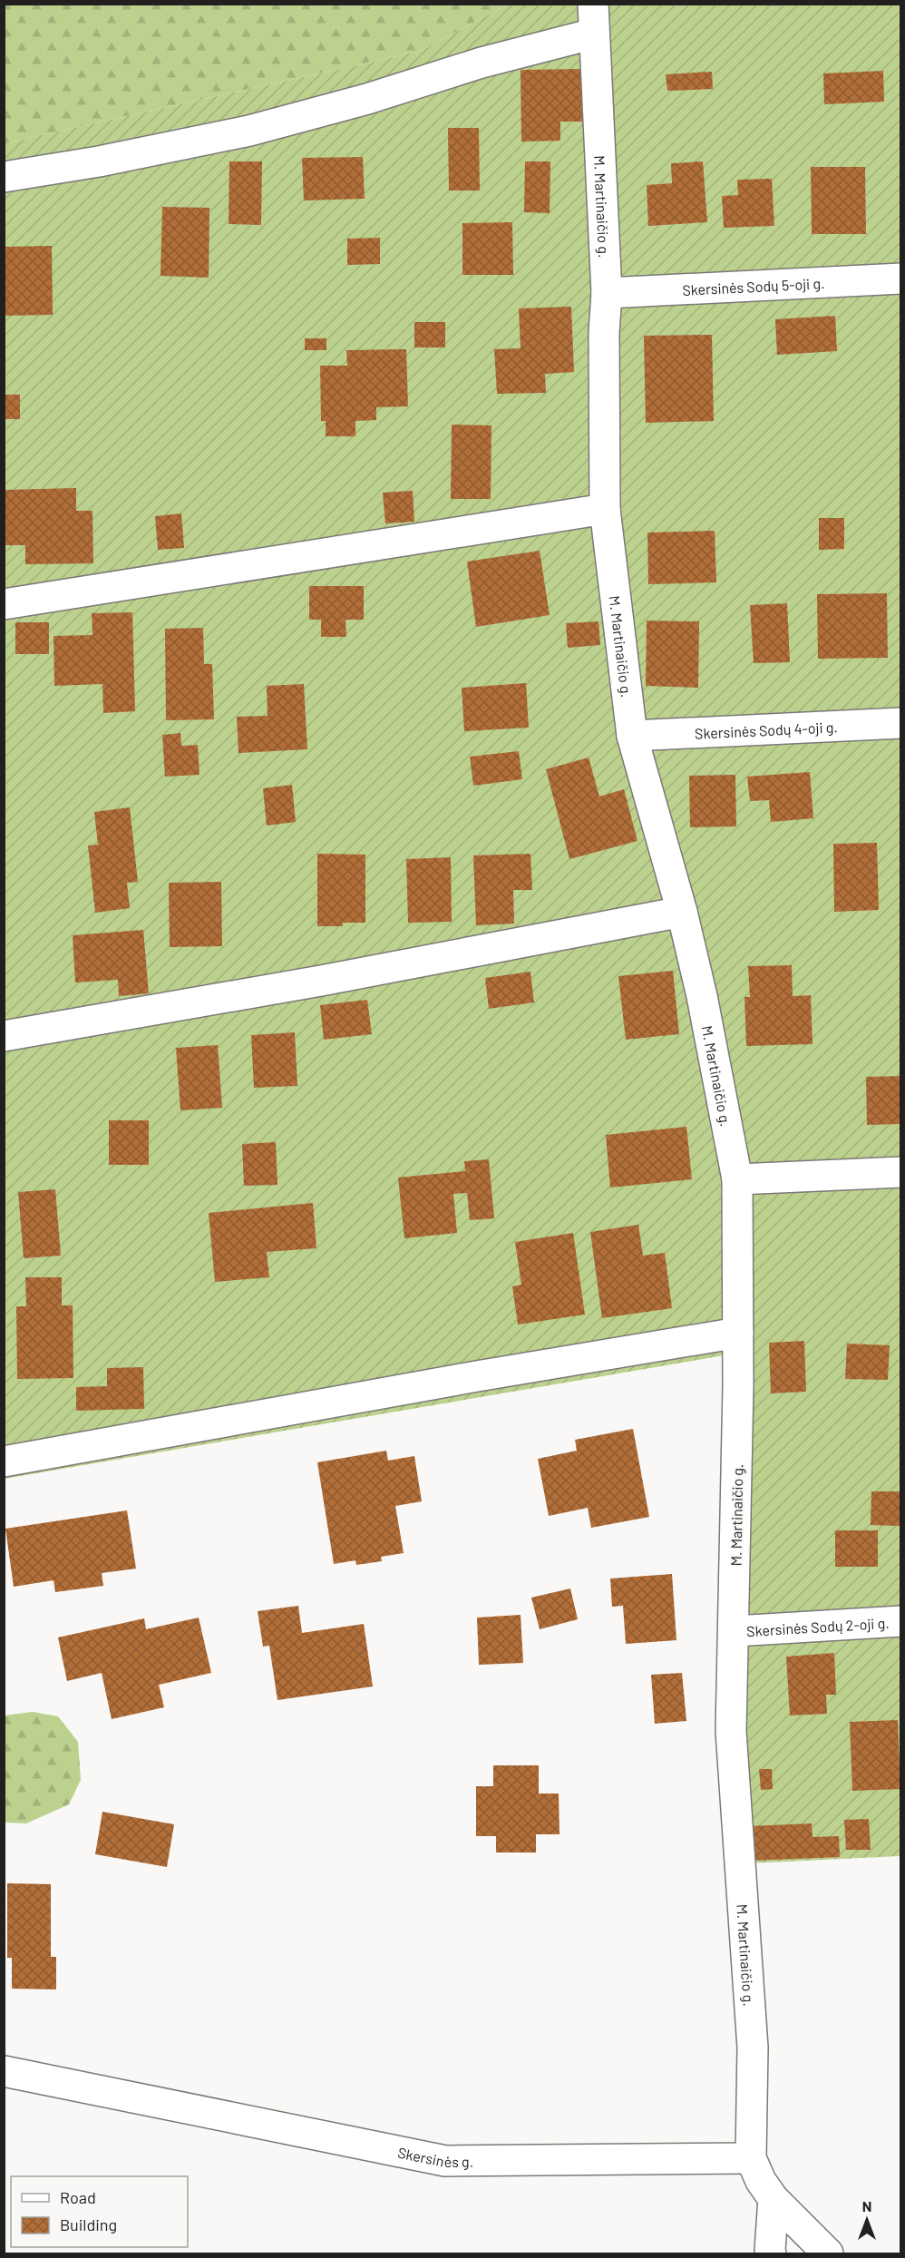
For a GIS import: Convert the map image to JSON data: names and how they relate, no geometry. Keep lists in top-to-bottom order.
{
  "streets": {
    "street": [
      "M. Martinaičio g.",
      "Skersinės Sodų 5-oji g.",
      "Skersinės Sodų 4-oji g.",
      "Skersinės Sodų 2-oji g.",
      "Skersinės g."
    ]
  },
  "crossings": [
    ["M. Martinaičio g.", "Skersinės Sodų 5-oji g."],
    ["M. Martinaičio g.", "Skersinės Sodų 4-oji g."],
    ["M. Martinaičio g.", "Skersinės Sodų 2-oji g."],
    ["M. Martinaičio g.", "Skersinės g."]
  ],
  "legend": ["Road", "Building"],
  "north": "top"
}
